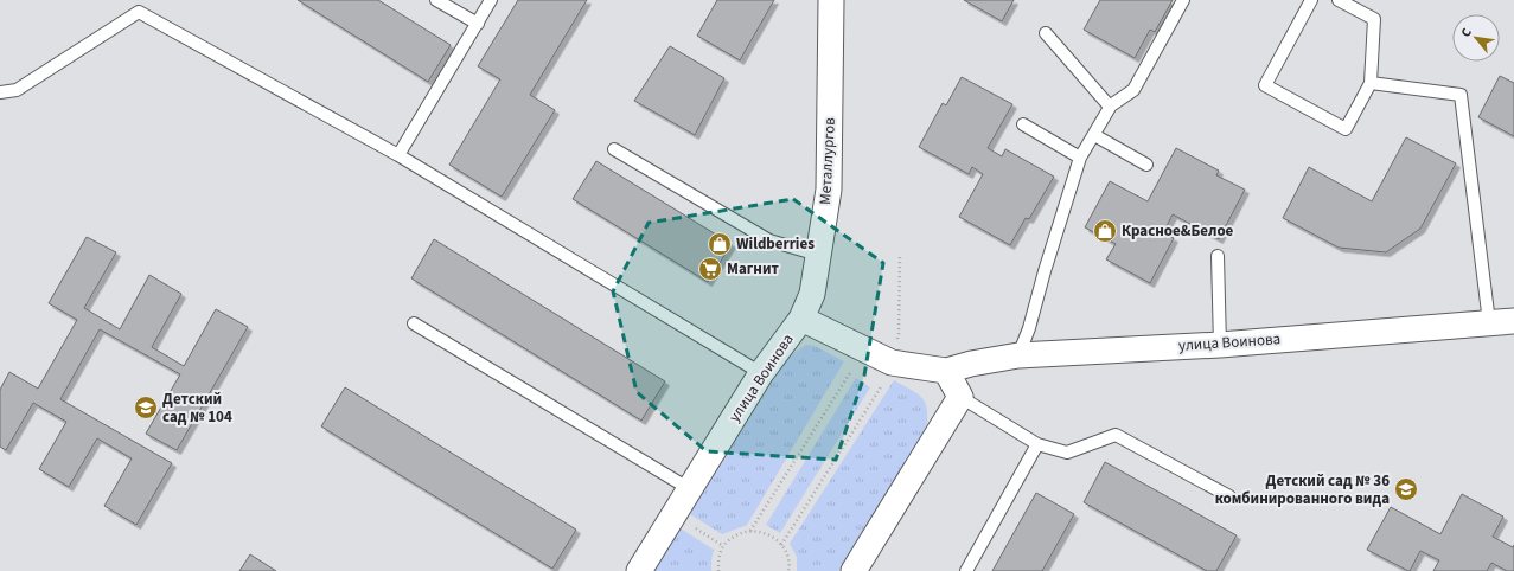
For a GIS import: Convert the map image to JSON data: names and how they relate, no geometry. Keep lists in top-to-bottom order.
{
  "streets": {
    "street": ["Металлургов", "улица Воинова"]
  },
  "crossings": [
    ["Металлургов", "улица Воинова"]
  ],
  "places": {
    "shop": ["Красное&Белое", "Wildberries"],
    "supermarket": ["Магнит"],
    "school or university": ["Детский сад № 104", "Детский сад № 36 комбинированного вида"]
  },
  "north": "top left"
}
